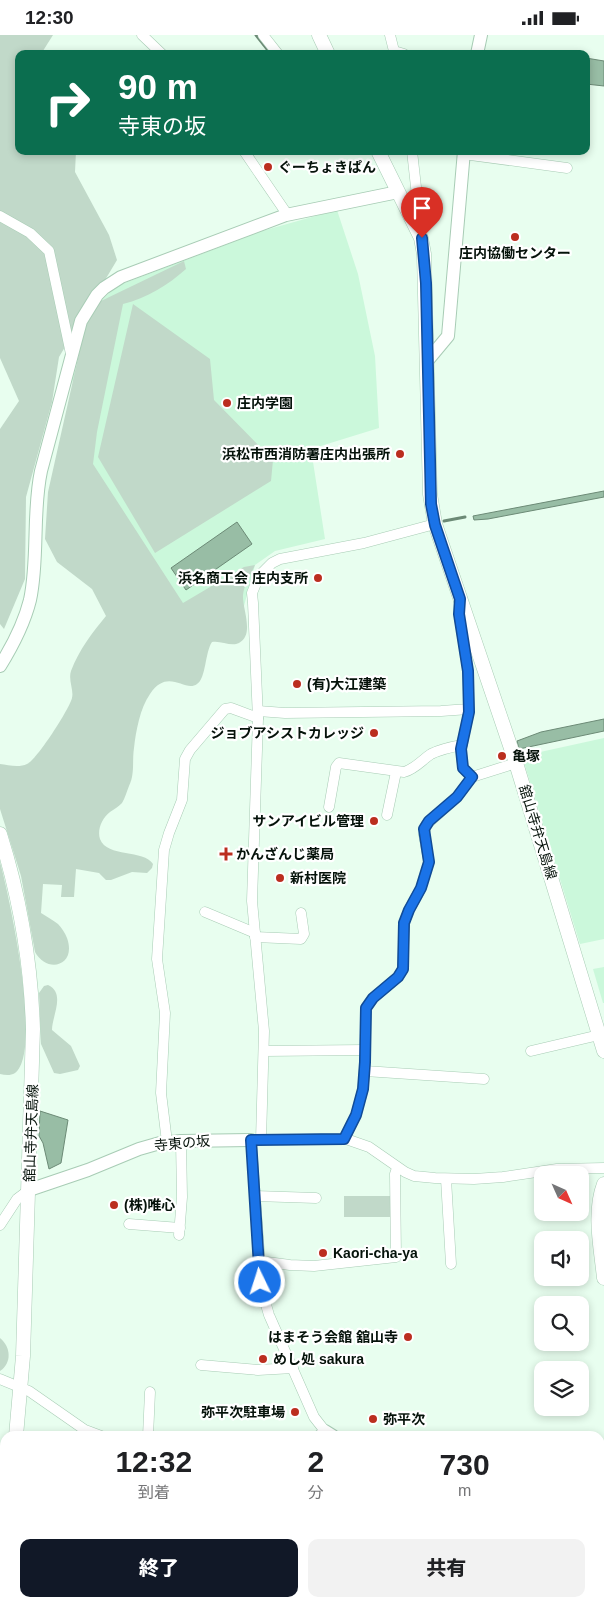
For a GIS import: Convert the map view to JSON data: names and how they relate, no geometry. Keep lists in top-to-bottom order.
{
  "streets": {
    "main road": ["舘山寺弁天島線"],
    "street": ["寺東の坂"]
  },
  "crossings": [
    ["舘山寺弁天島線", "寺東の坂"]
  ],
  "places": {
    "other": [
      "ぐーちょきぱん",
      "庄内協働センター",
      "庄内学園",
      "浜松市西消防署庄内出張所",
      "浜名商工会 庄内支所",
      "(有)大江建築",
      "ジョブアシストカレッジ",
      "亀塚",
      "サンアイビル管理",
      "新村医院",
      "(株)唯心",
      "Kaori-cha-ya",
      "はまそう会館 舘山寺",
      "めし処 sakura",
      "弥平次駐車場",
      "弥平次"
    ],
    "health": ["かんざんじ薬局"]
  },
  "north": "bottom right",
  "page": {
    "status": "12:30",
    "turn": ["90 m", "寺東の坂"],
    "eta": [
      "12:32",
      "到着",
      "2",
      "分",
      "730",
      "m"
    ],
    "buttons": ["終了", "共有"]
  }
}
